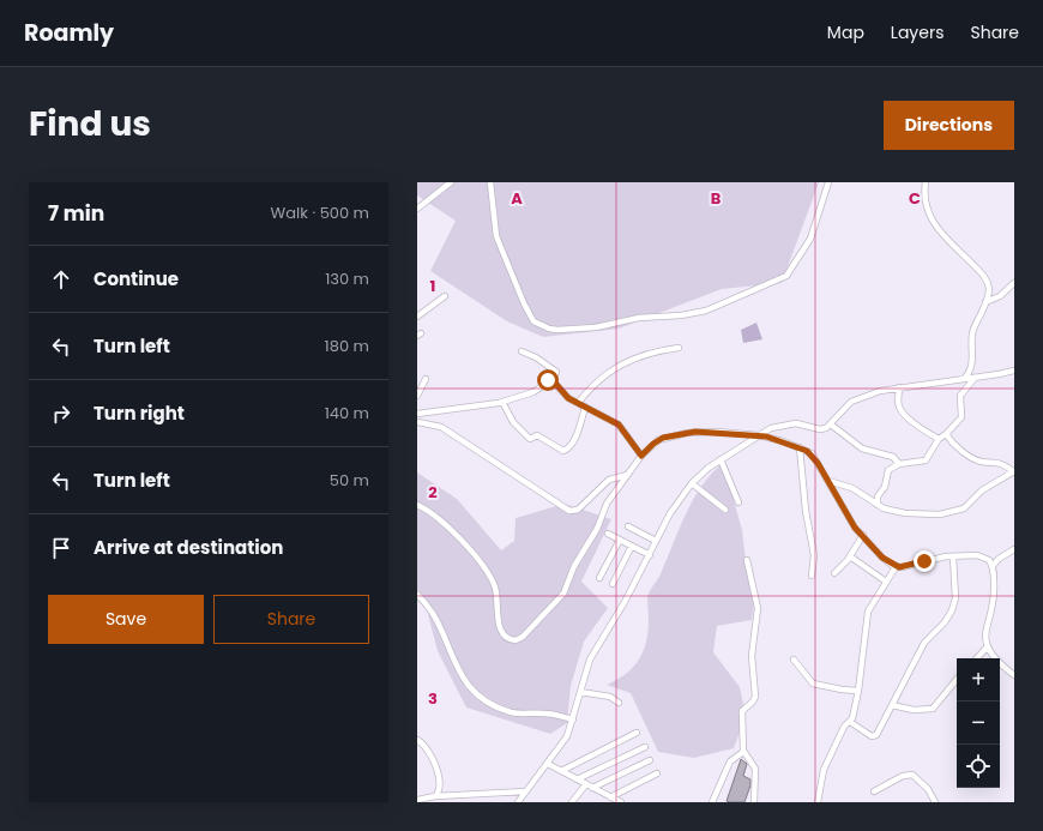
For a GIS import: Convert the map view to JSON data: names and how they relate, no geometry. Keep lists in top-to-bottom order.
{
  "page": {
    "header": "Roamly",
    "nav": ["Map", "Layers", "Share"],
    "title": "Find us",
    "buttons": [
      "Directions",
      ["Save", "Share"]
    ],
    "heading": ["7 min", "Walk · 500 m"],
    "list": [
      ["Continue", "130 m"],
      ["Turn left", "180 m"],
      ["Turn right", "140 m"],
      ["Turn left", "50 m"],
      "Arrive at destination"
    ],
    "map_buttons": ["+", "−"]
  },
  "grid": {
    "columns": ["A", "B", "C"],
    "rows": ["1", "2", "3"]
  }
}
